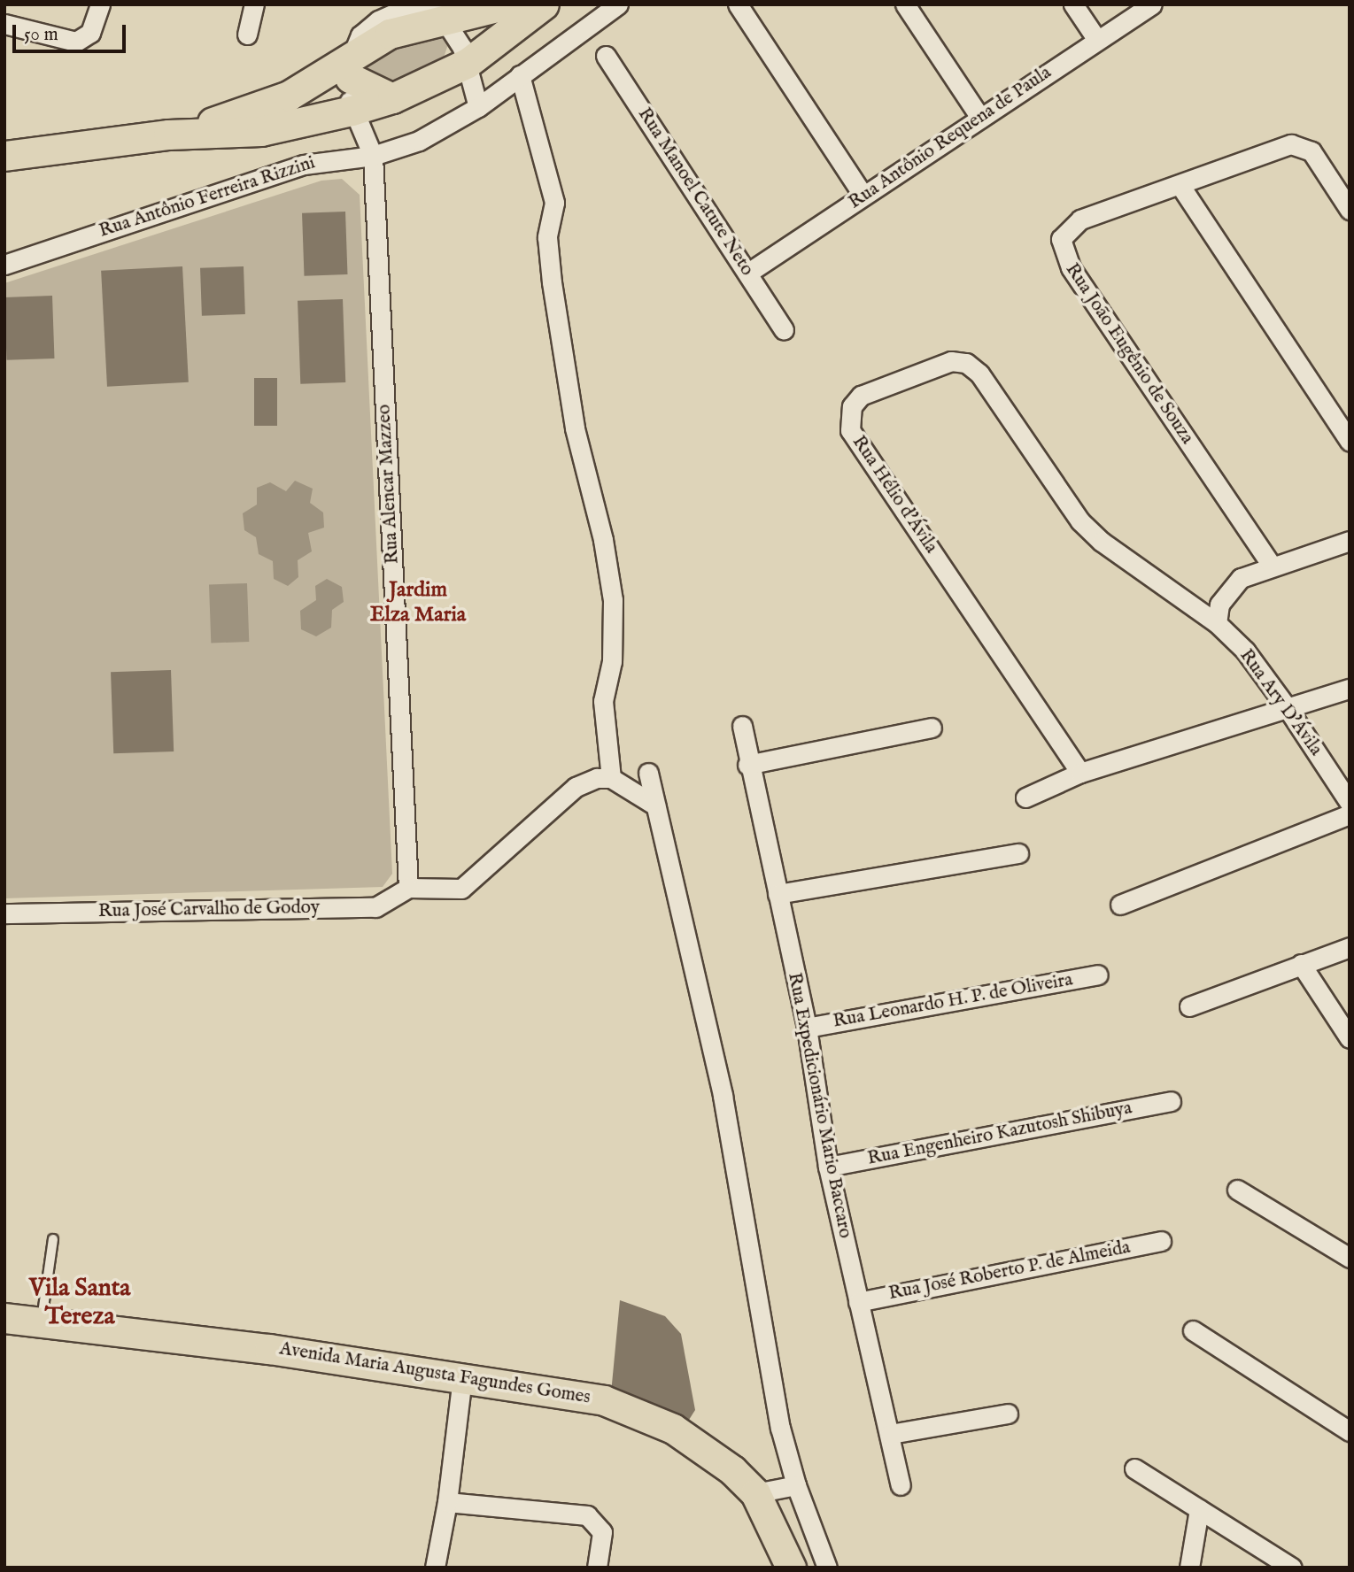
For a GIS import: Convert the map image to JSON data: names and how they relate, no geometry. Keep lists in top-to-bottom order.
{
  "streets": {
    "main road": ["Avenida Maria Augusta Fagundes Gomes"],
    "street": [
      "Rua Antônio Requena de Paula",
      "Rua Manoel Catute Neto",
      "Rua Antônio Ferreira Rizzini",
      "Rua João Eugênio de Souza",
      "Rua Alencar Mazzeo",
      "Rua Hélio d'Ávila",
      "Rua Ary D'Ávila",
      "Rua José Carvalho de Godoy",
      "Rua Leonardo H. P. de Oliveira",
      "Rua Expedicionário Mario Baccaro",
      "Rua Engenheiro Kazutosh Shibuya",
      "Rua José Roberto P. de Almeida"
    ]
  },
  "crossings": [
    ["Rua Antônio Requena de Paula", "Rua Manoel Catute Neto"],
    ["Rua Antônio Ferreira Rizzini", "Rua Alencar Mazzeo"],
    ["Rua Alencar Mazzeo", "Rua José Carvalho de Godoy"],
    ["Rua Hélio d'Ávila", "Rua Ary D'Ávila"],
    ["Rua Leonardo H. P. de Oliveira", "Rua Expedicionário Mario Baccaro"],
    ["Rua Expedicionário Mario Baccaro", "Rua Engenheiro Kazutosh Shibuya"],
    ["Rua Expedicionário Mario Baccaro", "Rua José Roberto P. de Almeida"]
  ],
  "districts": ["Jardim Elza Maria", "Vila Santa Tereza"],
  "scale_bar": "50 m"
}
